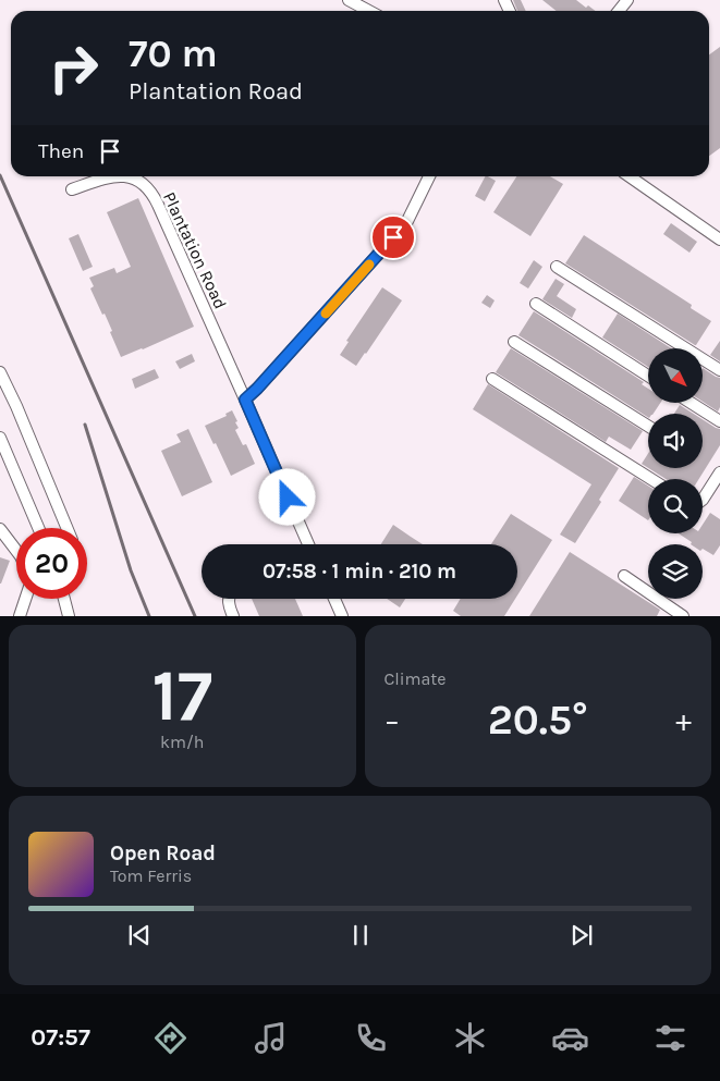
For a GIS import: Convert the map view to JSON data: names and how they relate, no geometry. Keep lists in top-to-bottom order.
{
  "streets": {
    "street": ["Plantation Road"]
  },
  "north": "bottom right",
  "page": {
    "turn": ["70 m", "Plantation Road"],
    "then": "Then",
    "limit": "20",
    "trip": "07:58 · 1 min · 210 m",
    "tile": [
      ["17", "km/h"],
      "Climate"
    ],
    "heat": ["−", "20.5°", "+"],
    "song": ["Open Road", "Tom Ferris"],
    "tabs": "07:57"
  }
}
